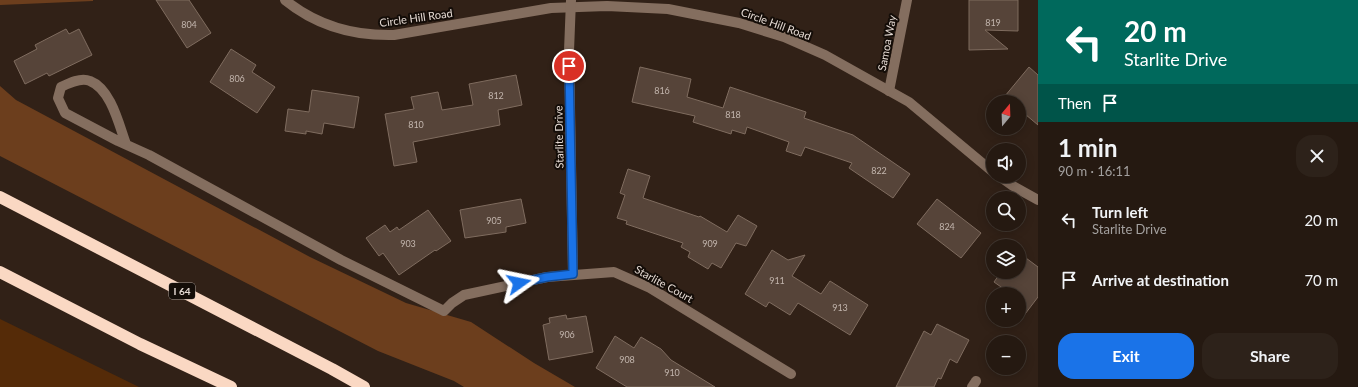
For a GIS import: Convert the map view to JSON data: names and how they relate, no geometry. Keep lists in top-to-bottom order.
{
  "streets": {
    "highway": ["I 64"],
    "street": [
      "Circle Hill Road",
      "Samoa Way",
      "Starlite Drive",
      "Starlite Court"
    ]
  },
  "crossings": [
    ["Circle Hill Road", "Samoa Way"],
    ["Circle Hill Road", "Starlite Drive"],
    ["Starlite Drive", "Starlite Court"]
  ],
  "house_numbers": [
    "819",
    "804",
    "806",
    "816",
    "812",
    "818",
    "810",
    "822",
    "905",
    "824",
    "903",
    "909",
    "911",
    "913",
    "906",
    "908",
    "910"
  ],
  "north": "top",
  "page": {
    "turn": ["20 m", "Starlite Drive"],
    "then": "Then",
    "map_buttons": ["+", "−"],
    "heading": ["1 min", "90 m · 16:11"],
    "list": [
      {
        "name": "Turn left",
        "note": "Starlite Drive",
        "value": "20 m"
      },
      {
        "name": "Arrive at destination",
        "value": "70 m"
      }
    ],
    "buttons": ["Exit", "Share"]
  }
}
